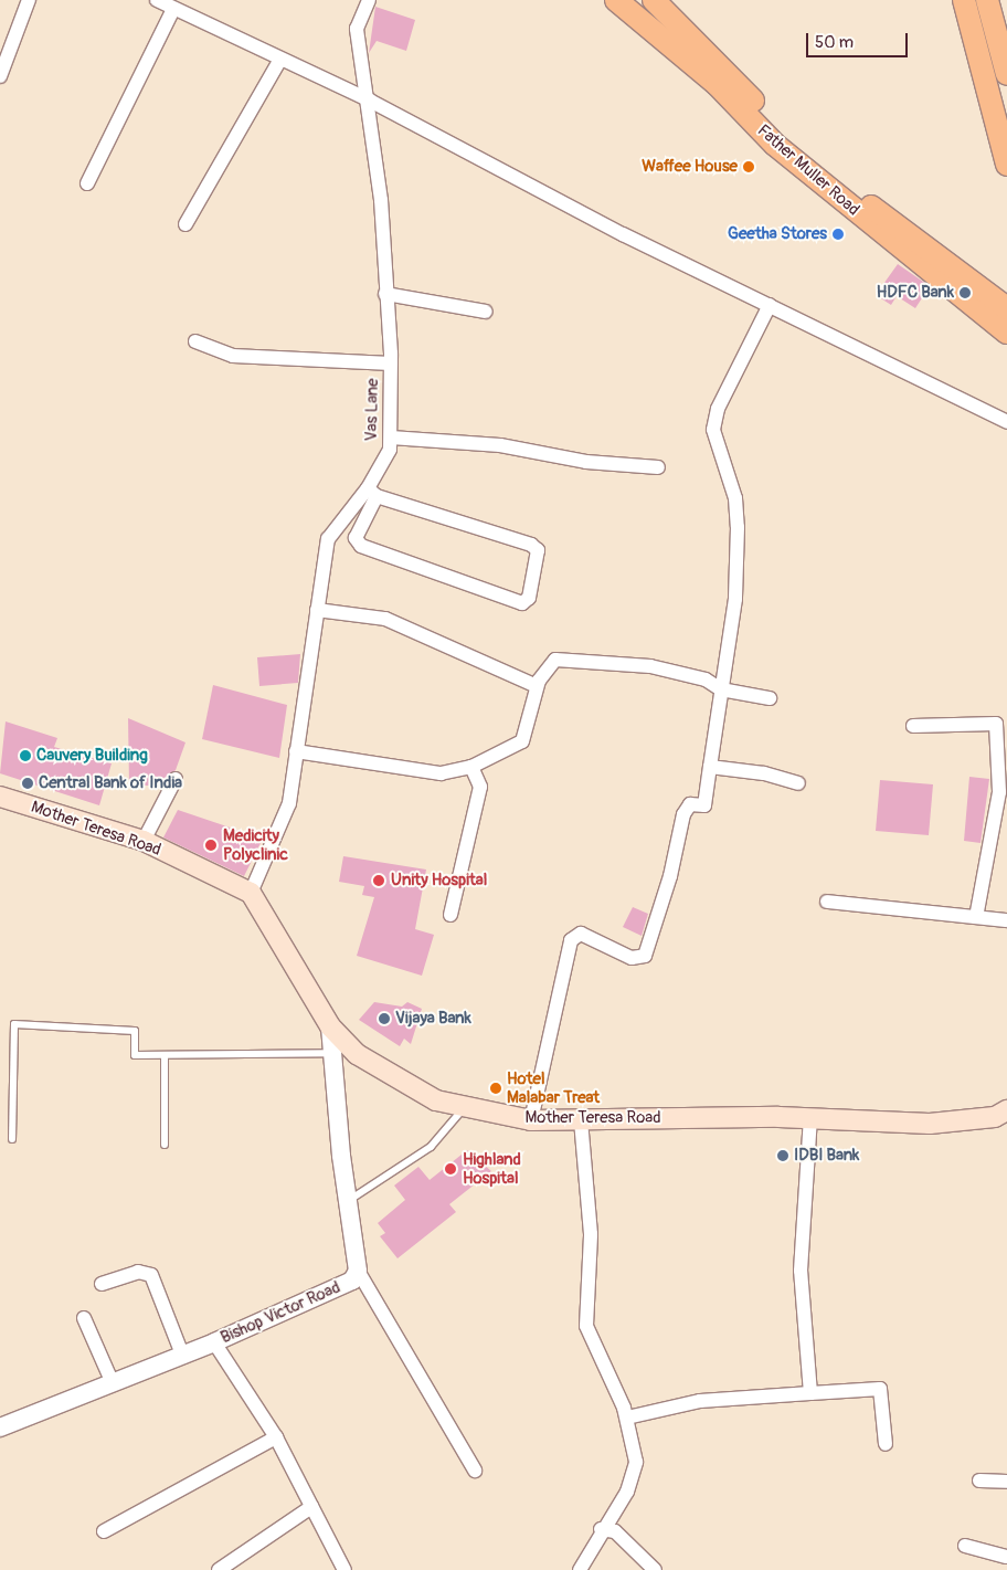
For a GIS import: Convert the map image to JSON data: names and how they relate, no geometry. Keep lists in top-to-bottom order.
{
  "streets": {
    "main road": ["Father Muller Road", "Mother Teresa Road"],
    "street": ["Vas Lane", "Bishop Victor Road"]
  },
  "crossings": [
    ["Vas Lane", "Mother Teresa Road"],
    ["Mother Teresa Road", "Bishop Victor Road"]
  ],
  "places": [
    "Waffee House",
    "Geetha Stores",
    "HDFC Bank",
    "Cauvery Building",
    "Central Bank of India",
    "Medicity Polyclinic",
    "Unity Hospital",
    "Vijaya Bank",
    "Hotel Malabar Treat",
    "IDBI Bank",
    "Highland Hospital"
  ],
  "scale_bar": "50 m"
}
